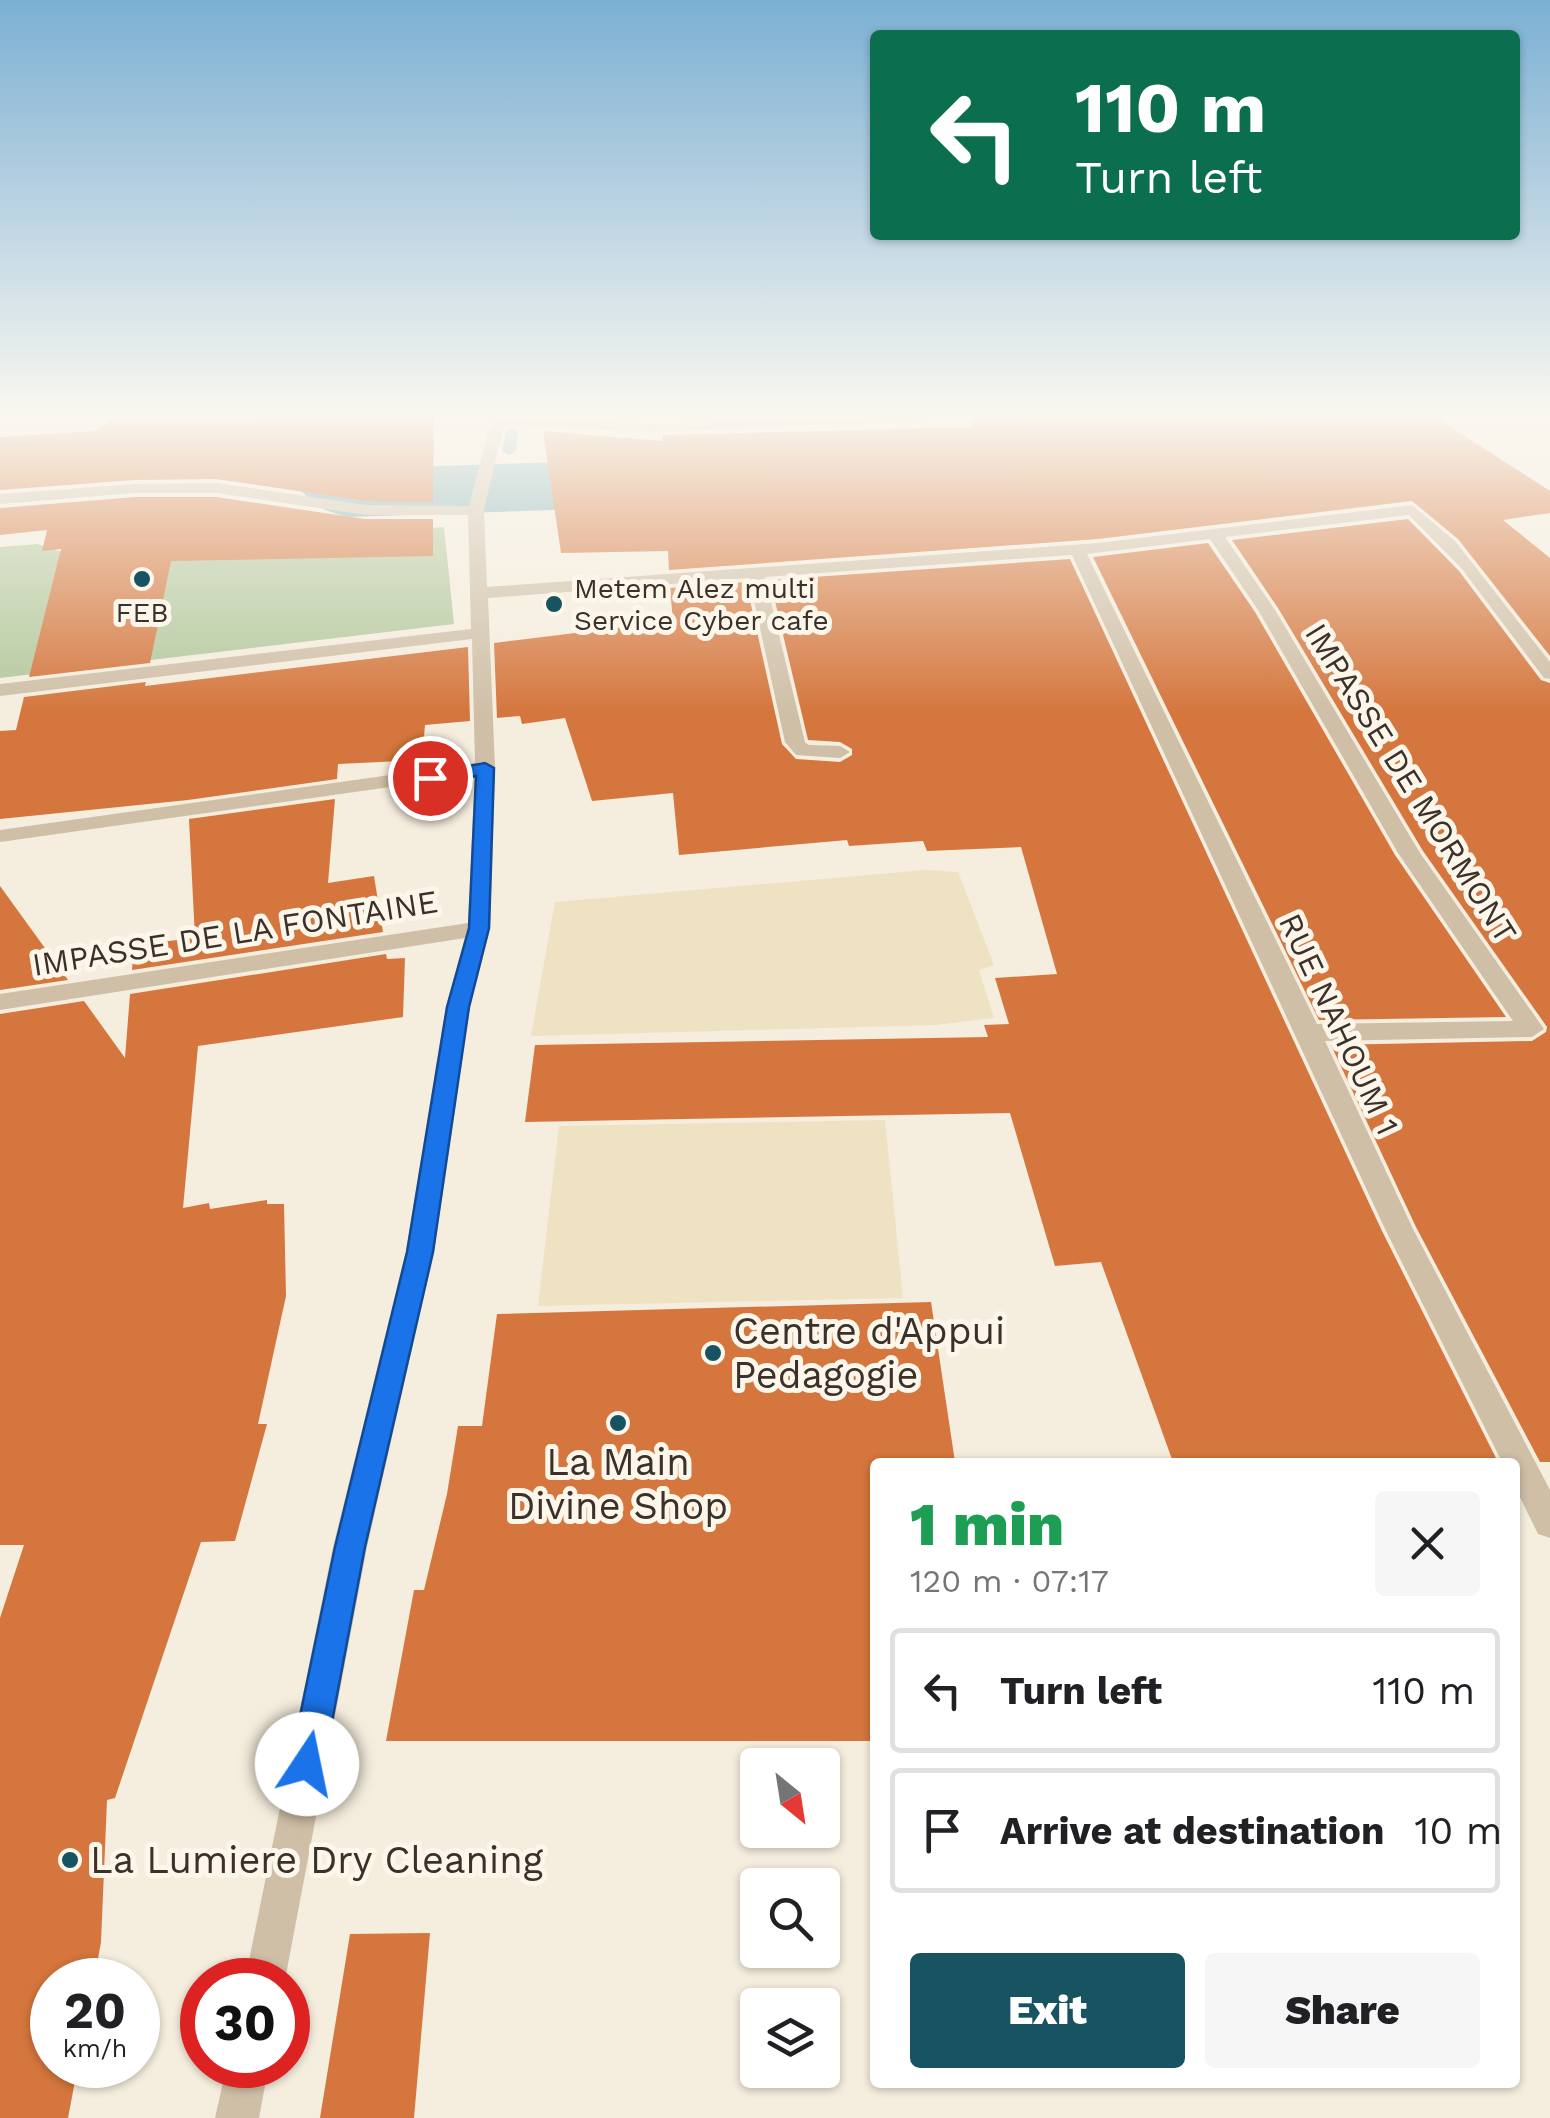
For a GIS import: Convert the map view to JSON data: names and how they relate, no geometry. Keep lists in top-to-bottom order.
{
  "streets": {
    "street": ["IMPASSE DE MORMONT", "IMPASSE DE LA FONTAINE", "RUE NAHOUM 1"]
  },
  "crossings": [
    ["IMPASSE DE MORMONT", "RUE NAHOUM 1"]
  ],
  "places": [
    "FEB",
    "Metem Alez multi Service Cyber cafe",
    "Centre d'Appui Pedagogie",
    "La Main Divine Shop",
    "La Lumiere Dry Cleaning"
  ],
  "north": "bottom right",
  "page": {
    "turn": ["110 m", "Turn left"],
    "heading": ["1 min", "120 m · 07:17"],
    "list": [
      {
        "name": "Turn left",
        "value": "110 m"
      },
      {
        "name": "Arrive at destination",
        "value": "10 m"
      }
    ],
    "buttons": ["Exit", "Share"],
    "speed": "20 km/h",
    "limit": "30"
  }
}
